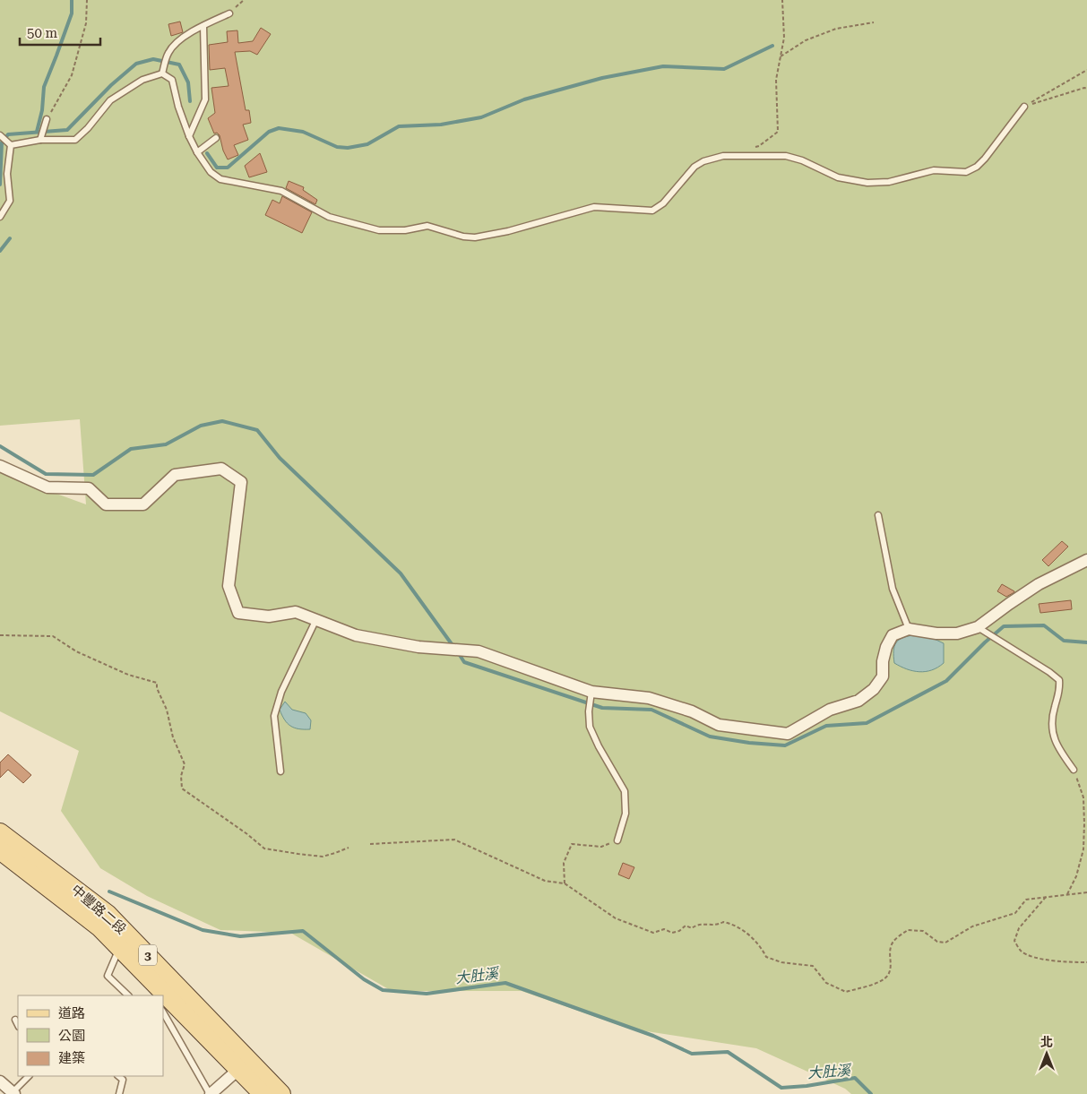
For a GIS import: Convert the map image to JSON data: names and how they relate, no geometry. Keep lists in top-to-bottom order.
{
  "streets": {
    "main road": ["中豐路二段", "3"]
  },
  "water": ["大肚溪"],
  "legend": ["道路", "公園", "建築"],
  "scale_bar": "50 m",
  "north": "top"
}
